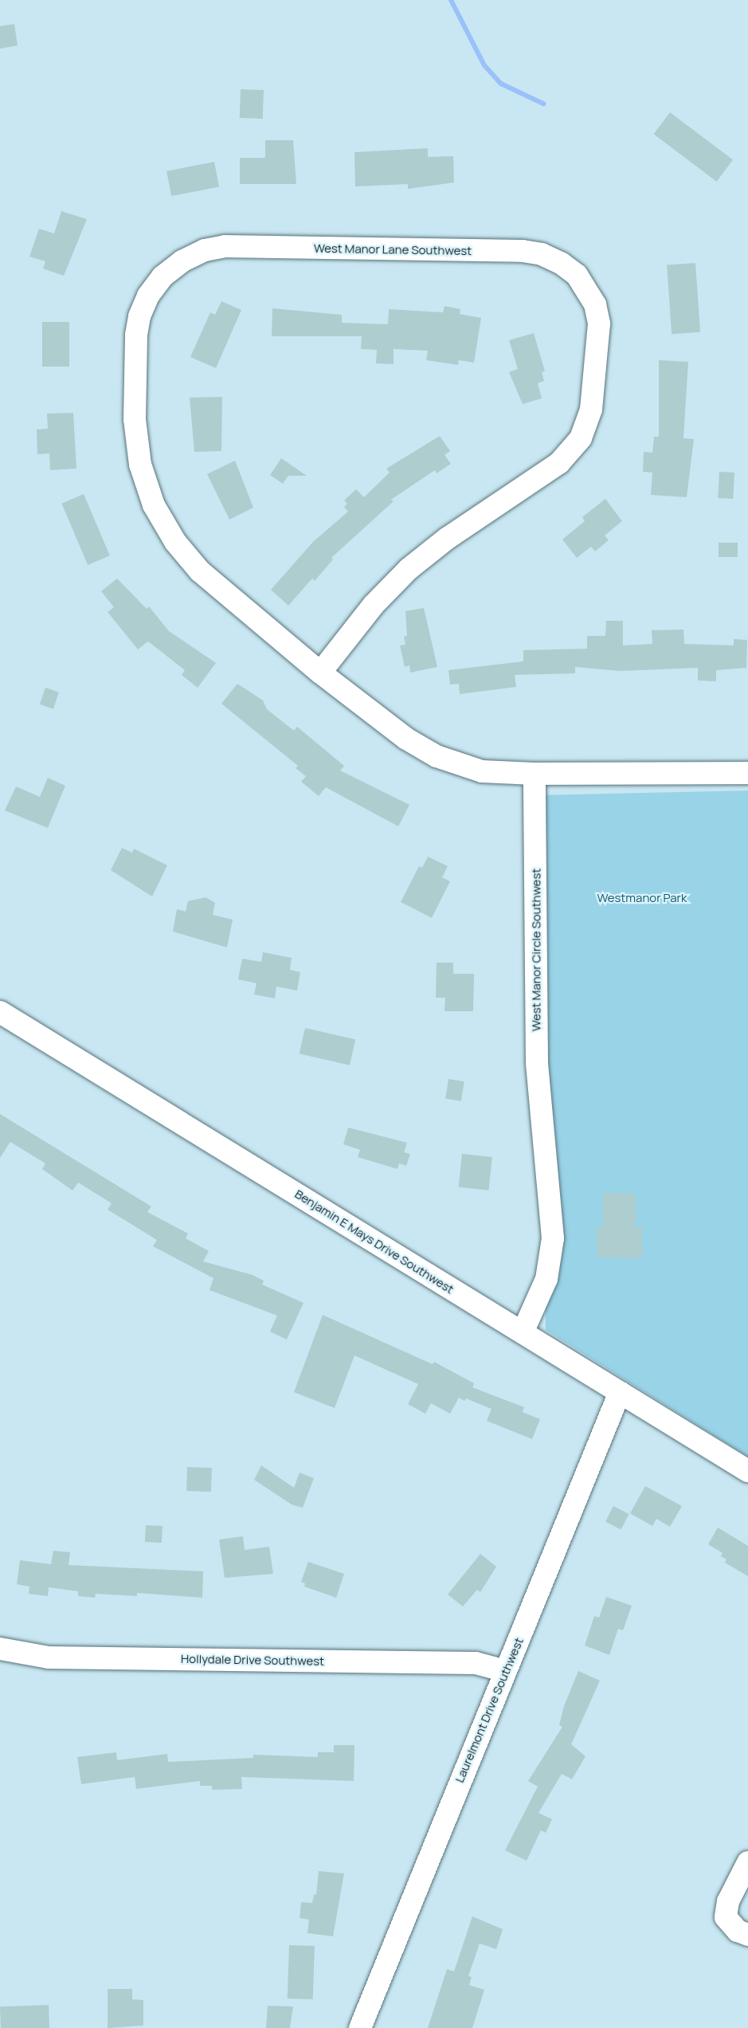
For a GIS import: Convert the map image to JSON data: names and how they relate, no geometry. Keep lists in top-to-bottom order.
{
  "streets": {
    "street": [
      "West Manor Lane Southwest",
      "West Manor Circle Southwest",
      "Benjamin E Mays Drive Southwest",
      "Hollydale Drive Southwest",
      "Laurelmont Drive Southwest"
    ]
  },
  "crossings": [
    ["West Manor Lane Southwest", "West Manor Circle Southwest"],
    ["West Manor Circle Southwest", "Benjamin E Mays Drive Southwest"],
    ["Benjamin E Mays Drive Southwest", "Laurelmont Drive Southwest"],
    ["Hollydale Drive Southwest", "Laurelmont Drive Southwest"]
  ],
  "parks": ["Westmanor Park"]
}
